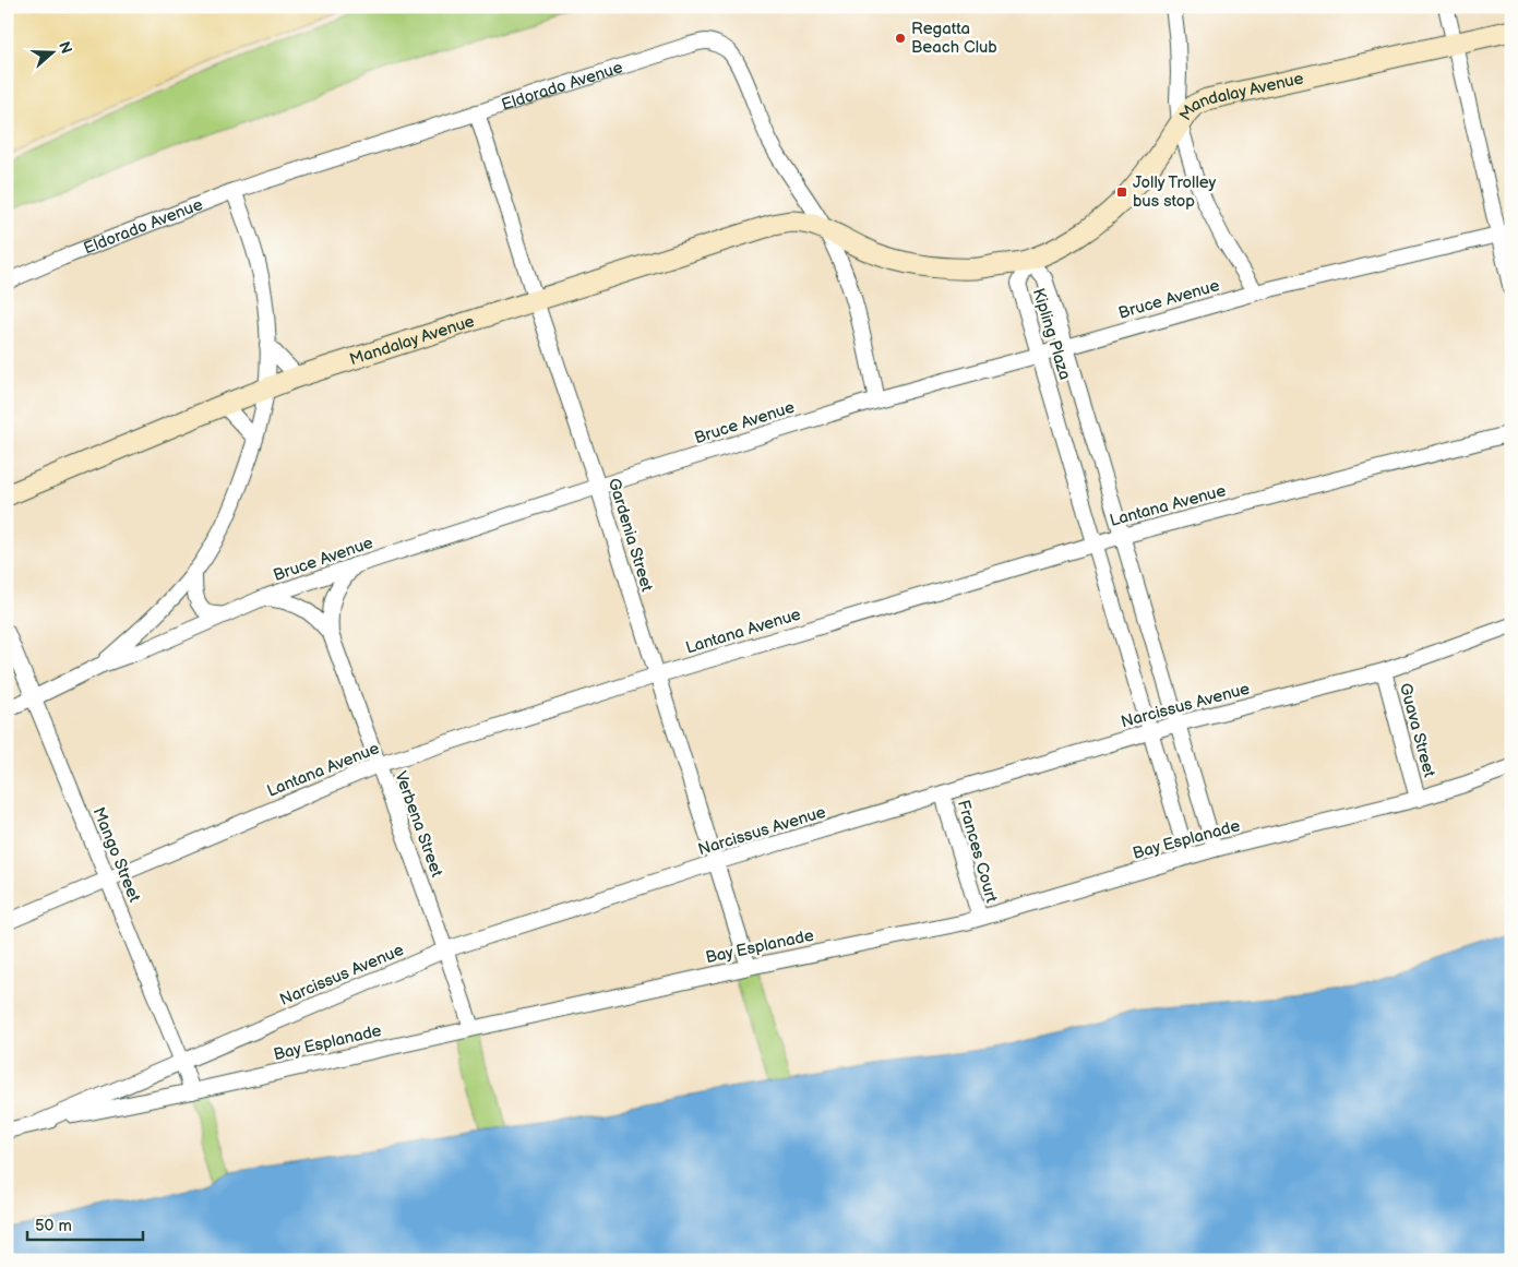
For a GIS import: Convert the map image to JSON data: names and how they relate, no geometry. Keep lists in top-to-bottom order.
{
  "streets": {
    "street": [
      "Eldorado Avenue",
      "Mandalay Avenue",
      "Bruce Avenue",
      "Kipling Plaza",
      "Lantana Avenue",
      "Gardenia Street",
      "Narcissus Avenue",
      "Guava Street",
      "Verbena Street",
      "Bay Esplanade",
      "Frances Court",
      "Mango Street"
    ]
  },
  "crossings": [
    ["Eldorado Avenue", "Mandalay Avenue"],
    ["Eldorado Avenue", "Kipling Plaza"],
    ["Eldorado Avenue", "Gardenia Street"],
    ["Mandalay Avenue", "Kipling Plaza"],
    ["Mandalay Avenue", "Gardenia Street"],
    ["Bruce Avenue", "Kipling Plaza"],
    ["Bruce Avenue", "Gardenia Street"],
    ["Bruce Avenue", "Verbena Street"],
    ["Bruce Avenue", "Mango Street"],
    ["Kipling Plaza", "Lantana Avenue"],
    ["Kipling Plaza", "Narcissus Avenue"],
    ["Kipling Plaza", "Bay Esplanade"],
    ["Lantana Avenue", "Gardenia Street"],
    ["Lantana Avenue", "Verbena Street"],
    ["Lantana Avenue", "Mango Street"],
    ["Gardenia Street", "Narcissus Avenue"],
    ["Gardenia Street", "Bay Esplanade"],
    ["Narcissus Avenue", "Guava Street"],
    ["Narcissus Avenue", "Verbena Street"],
    ["Narcissus Avenue", "Bay Esplanade"],
    ["Narcissus Avenue", "Frances Court"],
    ["Narcissus Avenue", "Mango Street"],
    ["Guava Street", "Bay Esplanade"],
    ["Verbena Street", "Bay Esplanade"],
    ["Bay Esplanade", "Frances Court"],
    ["Bay Esplanade", "Mango Street"]
  ],
  "places": {
    "other": ["Regatta Beach Club"],
    "transit": ["Jolly Trolley bus stop"]
  },
  "scale_bar": "50 m",
  "north": "right"
}
